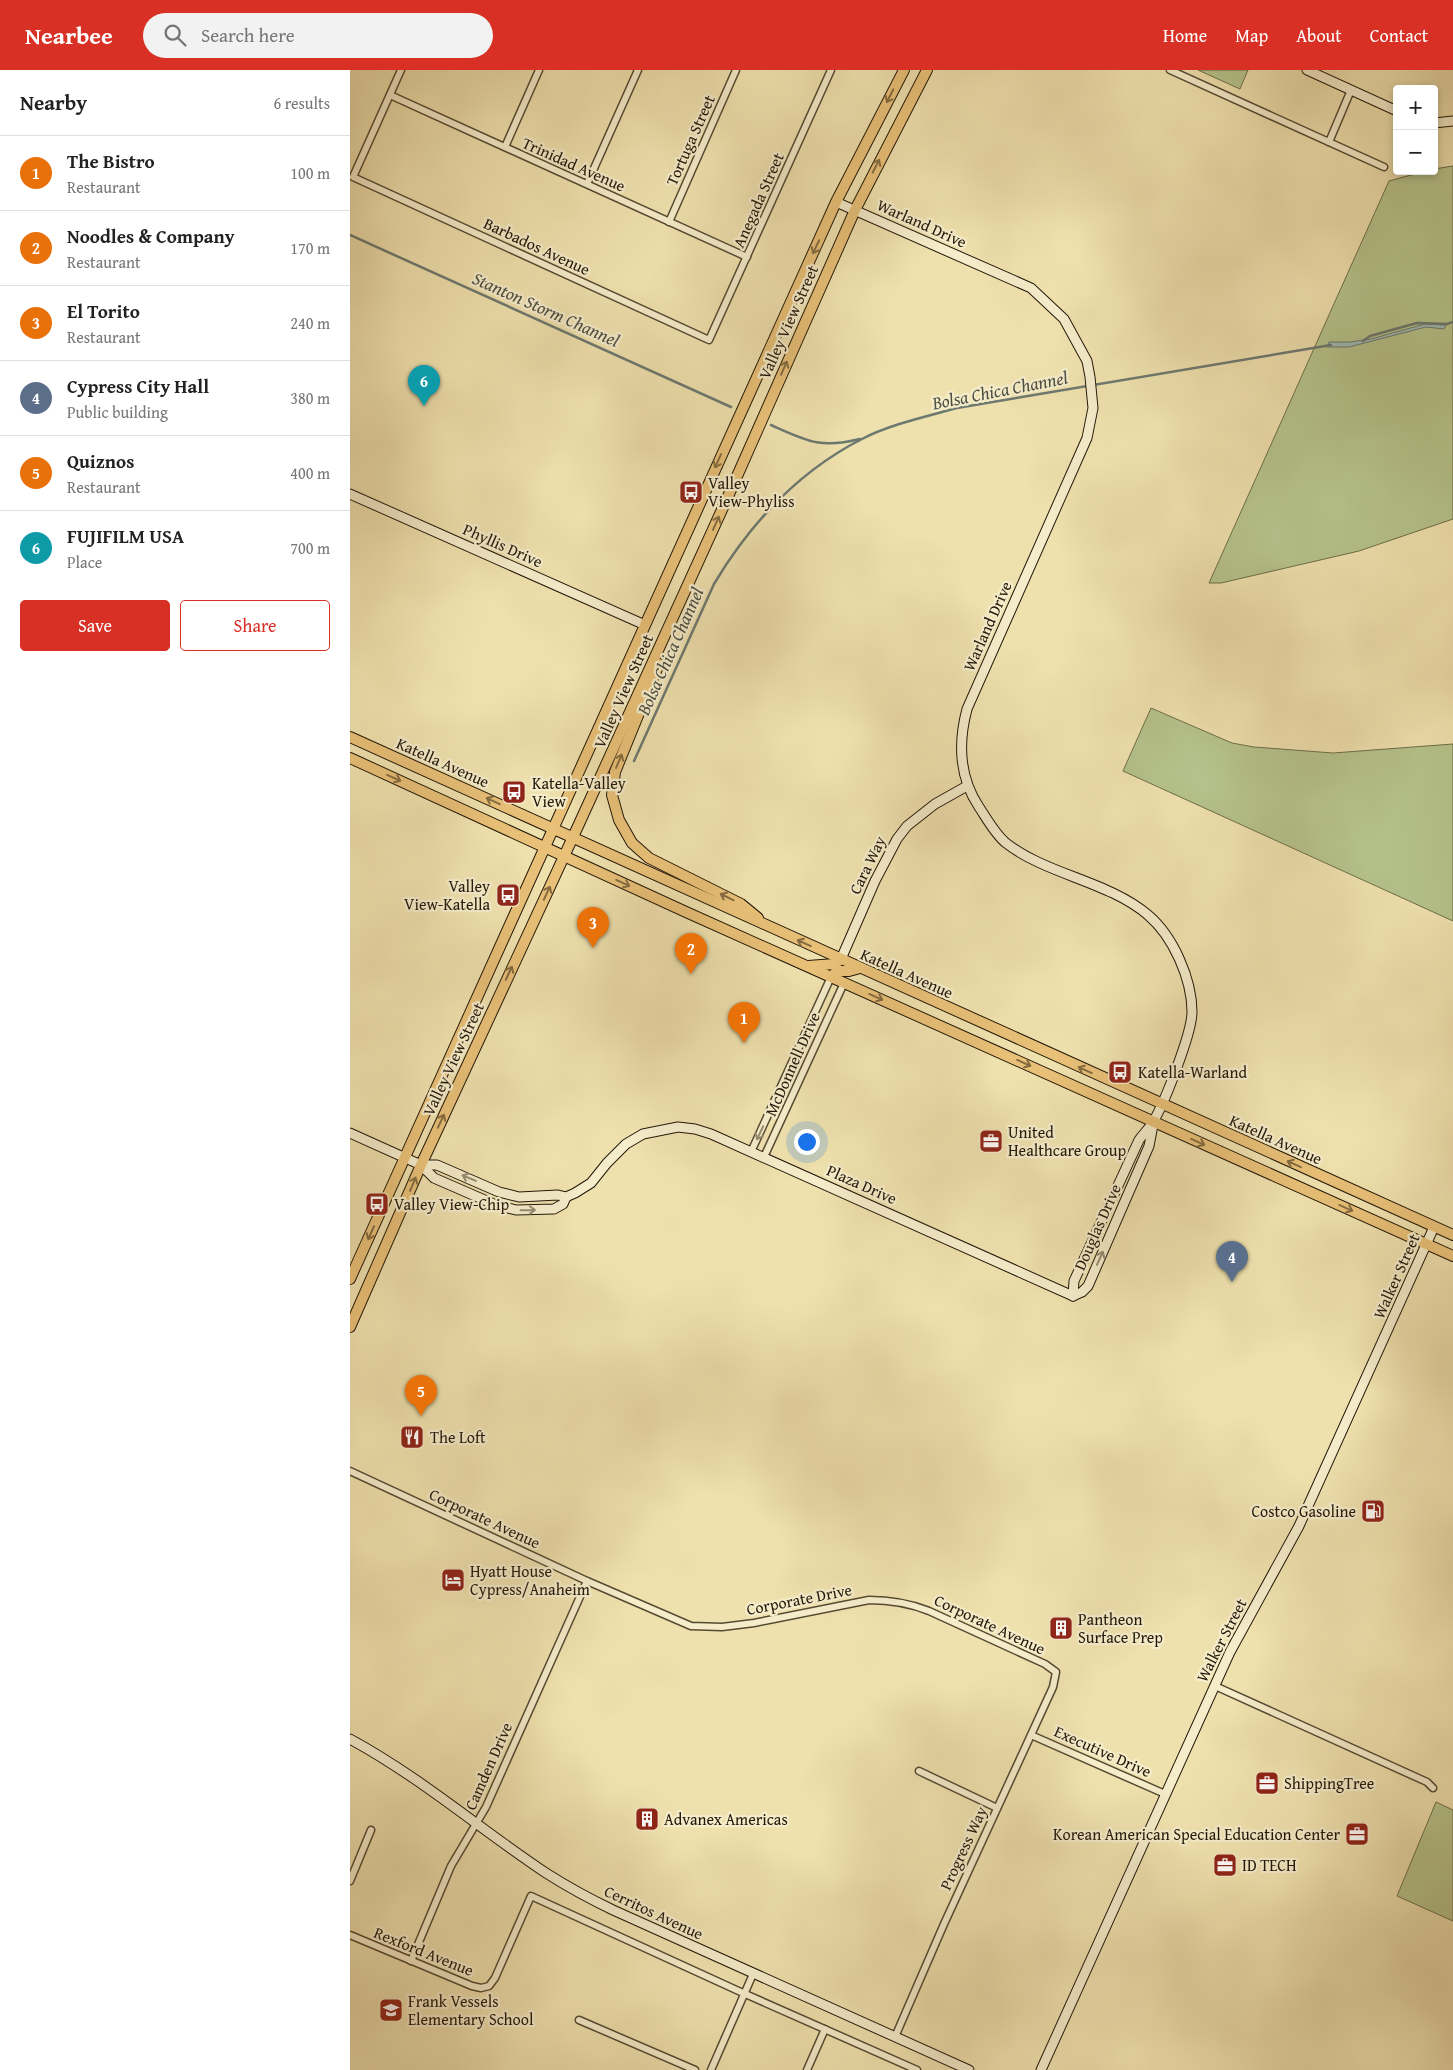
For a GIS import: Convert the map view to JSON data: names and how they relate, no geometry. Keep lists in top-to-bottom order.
{
  "streets": {
    "main road": ["Valley View Street", "Katella Avenue"],
    "street": [
      "Tortuga Street",
      "Trinidad Avenue",
      "Anegada Street",
      "Warland Drive",
      "Barbados Avenue",
      "Phyllis Drive",
      "Cara Way",
      "McDonnell Drive",
      "Plaza Drive",
      "Douglas Drive",
      "Walker Street",
      "Corporate Avenue",
      "Corporate Drive",
      "Executive Drive",
      "Camden Drive",
      "Progress Way",
      "Cerritos Avenue",
      "Rexford Avenue"
    ]
  },
  "crossings": [
    ["Tortuga Street", "Trinidad Avenue"],
    ["Trinidad Avenue", "Anegada Street"],
    ["Trinidad Avenue", "Barbados Avenue"],
    ["Anegada Street", "Barbados Avenue"],
    ["Warland Drive", "Valley View Street"],
    ["Warland Drive", "Katella Avenue"],
    ["Warland Drive", "Cara Way"],
    ["Warland Drive", "Douglas Drive"],
    ["Valley View Street", "Phyllis Drive"],
    ["Valley View Street", "Katella Avenue"],
    ["Valley View Street", "Plaza Drive"],
    ["Katella Avenue", "Cara Way"],
    ["Katella Avenue", "Douglas Drive"],
    ["Katella Avenue", "Walker Street"],
    ["McDonnell Drive", "Plaza Drive"],
    ["Plaza Drive", "Douglas Drive"],
    ["Walker Street", "Executive Drive"],
    ["Corporate Avenue", "Corporate Drive"],
    ["Corporate Avenue", "Camden Drive"],
    ["Corporate Avenue", "Progress Way"],
    ["Executive Drive", "Progress Way"],
    ["Camden Drive", "Cerritos Avenue"],
    ["Camden Drive", "Rexford Avenue"],
    ["Progress Way", "Cerritos Avenue"]
  ],
  "water": ["Stanton Storm Channel", "Bolsa Chica Channel"],
  "places": {
    "bus stop": [
      "Valley View-Phyliss",
      "Katella-Valley View",
      "Valley View-Katella",
      "Katella-Warland",
      "Valley View-Chip"
    ],
    "office": [
      "United Healthcare Group",
      "ShippingTree",
      "Korean American Special Education Center",
      "ID TECH"
    ],
    "restaurant": ["The Loft"],
    "fuel station": ["Costco Gasoline"],
    "hotel": ["Hyatt House Cypress/Anaheim"],
    "building": ["Pantheon Surface Prep", "Advanex Americas"],
    "school or university": ["Frank Vessels Elementary School"]
  },
  "page": {
    "header": "Nearbee",
    "search": "Search here",
    "nav": [
      "Home",
      "Map",
      "About",
      "Contact"
    ],
    "heading": ["Nearby", "6 results"],
    "map_buttons": ["+", "−"],
    "list": [
      {
        "mark": "1",
        "name": "The Bistro",
        "note": "Restaurant",
        "value": "100 m"
      },
      {
        "mark": "2",
        "name": "Noodles & Company",
        "note": "Restaurant",
        "value": "170 m"
      },
      {
        "mark": "3",
        "name": "El Torito",
        "note": "Restaurant",
        "value": "240 m"
      },
      {
        "mark": "4",
        "name": "Cypress City Hall",
        "note": "Public building",
        "value": "380 m"
      },
      {
        "mark": "5",
        "name": "Quiznos",
        "note": "Restaurant",
        "value": "400 m"
      },
      {
        "mark": "6",
        "name": "FUJIFILM USA",
        "note": "Place",
        "value": "700 m"
      }
    ],
    "pins": [
      "6",
      "3",
      "2",
      "1",
      "4",
      "5"
    ],
    "buttons": ["Save", "Share"]
  }
}
